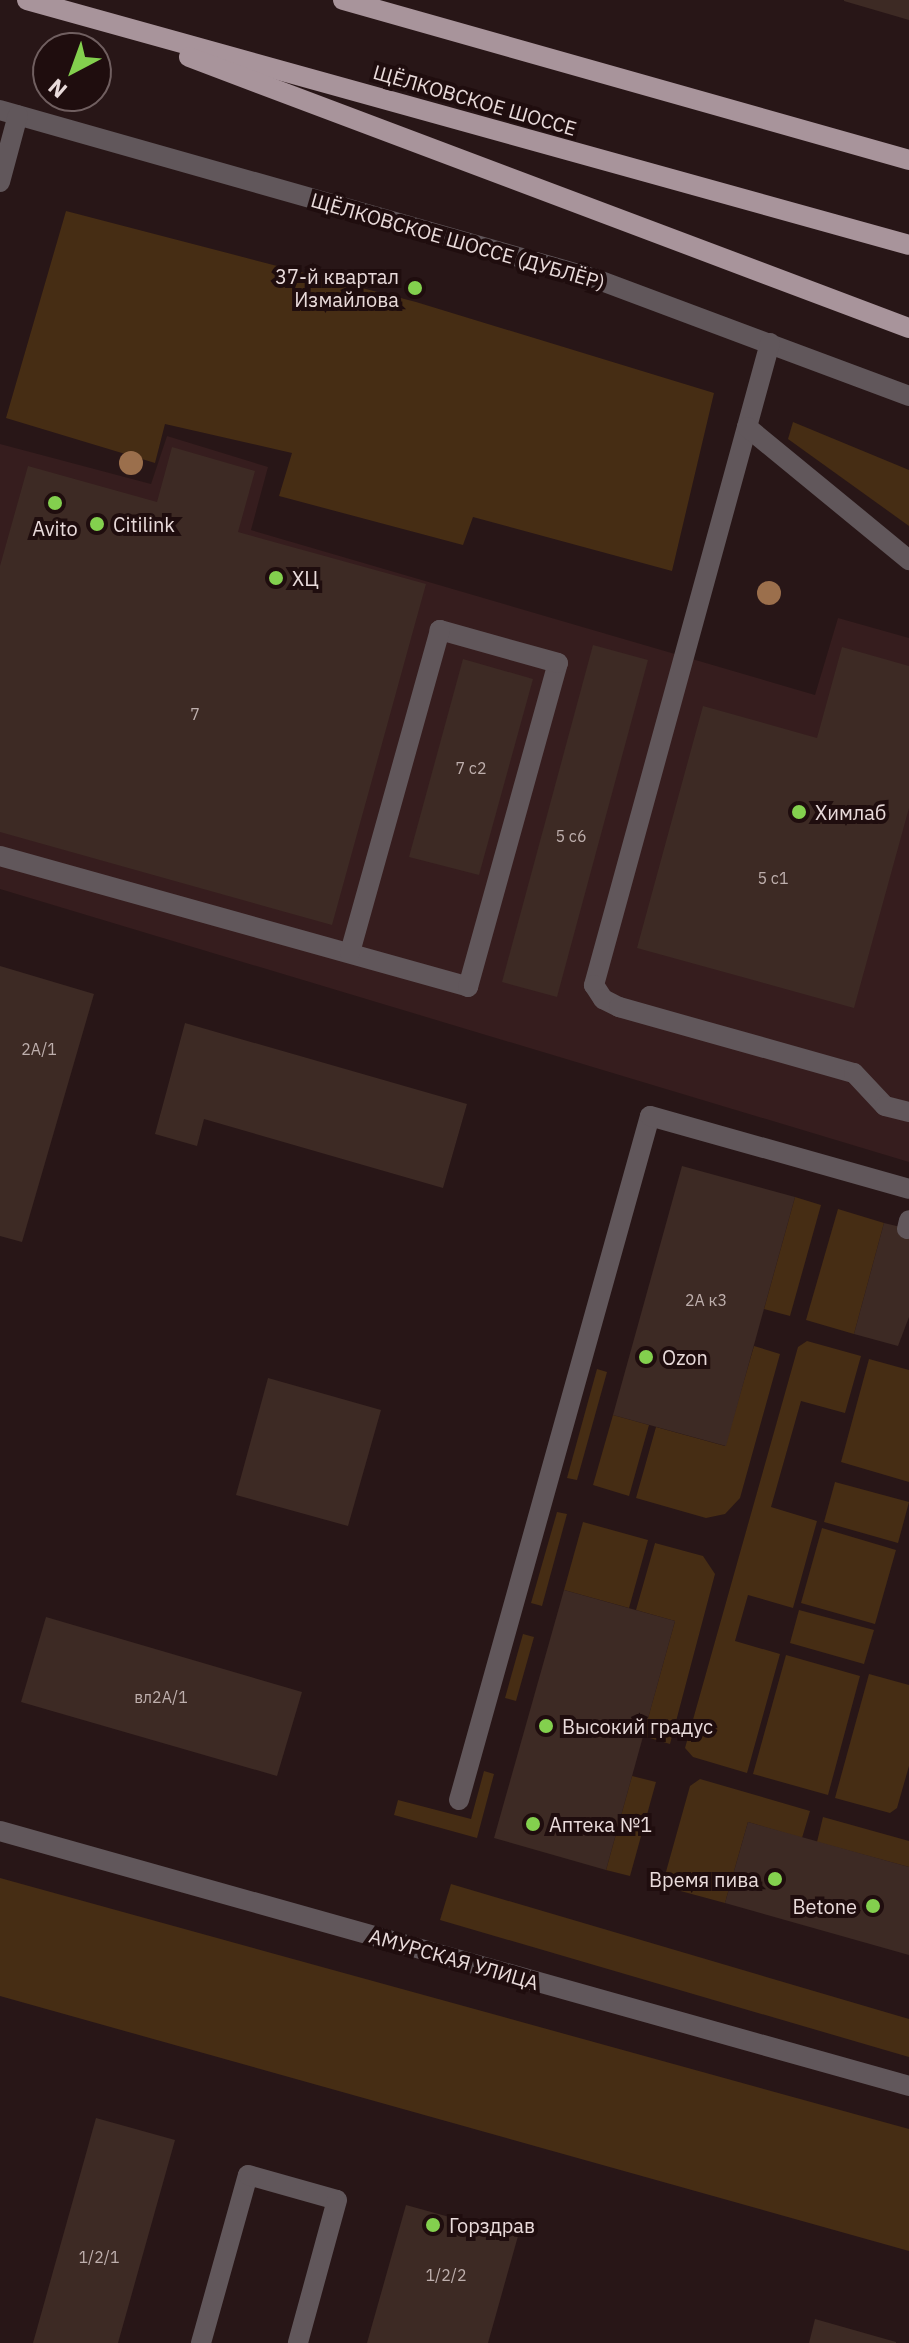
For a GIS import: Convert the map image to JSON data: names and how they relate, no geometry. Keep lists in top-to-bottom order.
{
  "streets": {
    "main road": ["ЩЁЛКОВСКОЕ ШОССЕ"],
    "street": ["ЩЁЛКОВСКОЕ ШОССЕ (ДУБЛЁР)", "АМУРСКАЯ УЛИЦА"]
  },
  "places": [
    "37-й квартал Измайлова",
    "Avito",
    "Citilink",
    "ХЦ",
    "Химлаб",
    "Ozon",
    "Высокий градус",
    "Аптека №1",
    "Время пива",
    "Betone",
    "Горздрав"
  ],
  "house_numbers": [
    "7",
    "7 c2",
    "5 c6",
    "5 c1",
    "2А/1",
    "2А к3",
    "вл2А/1",
    "1/2/1",
    "1/2/2"
  ],
  "north": "bottom left"
}
